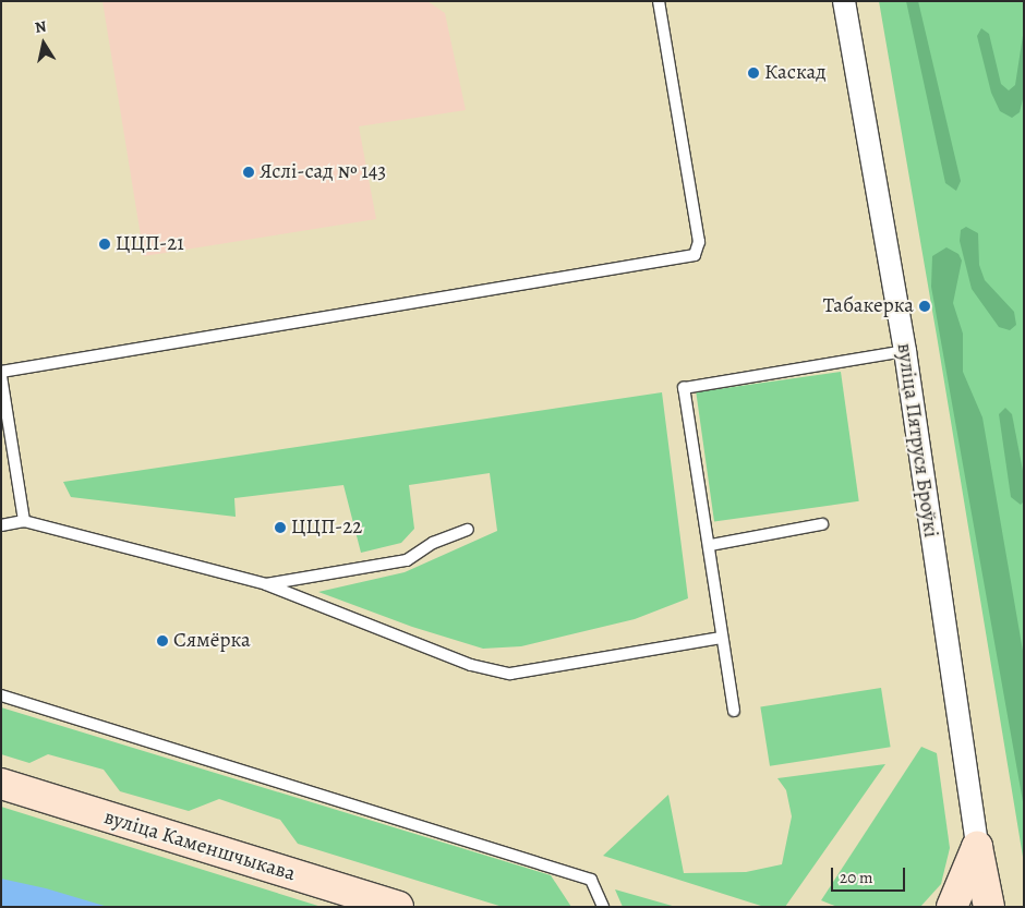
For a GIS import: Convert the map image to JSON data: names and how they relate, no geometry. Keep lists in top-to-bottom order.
{
  "streets": {
    "street": ["вуліца Пятруся Броўкі", "вуліца Каменшчыкава"]
  },
  "places": [
    "Каскад",
    "Яслі-сад № 143",
    "ЦЦП-21",
    "Табакерка",
    "ЦЦП-22",
    "Сямёрка"
  ],
  "scale_bar": "20 m",
  "north": "top"
}
